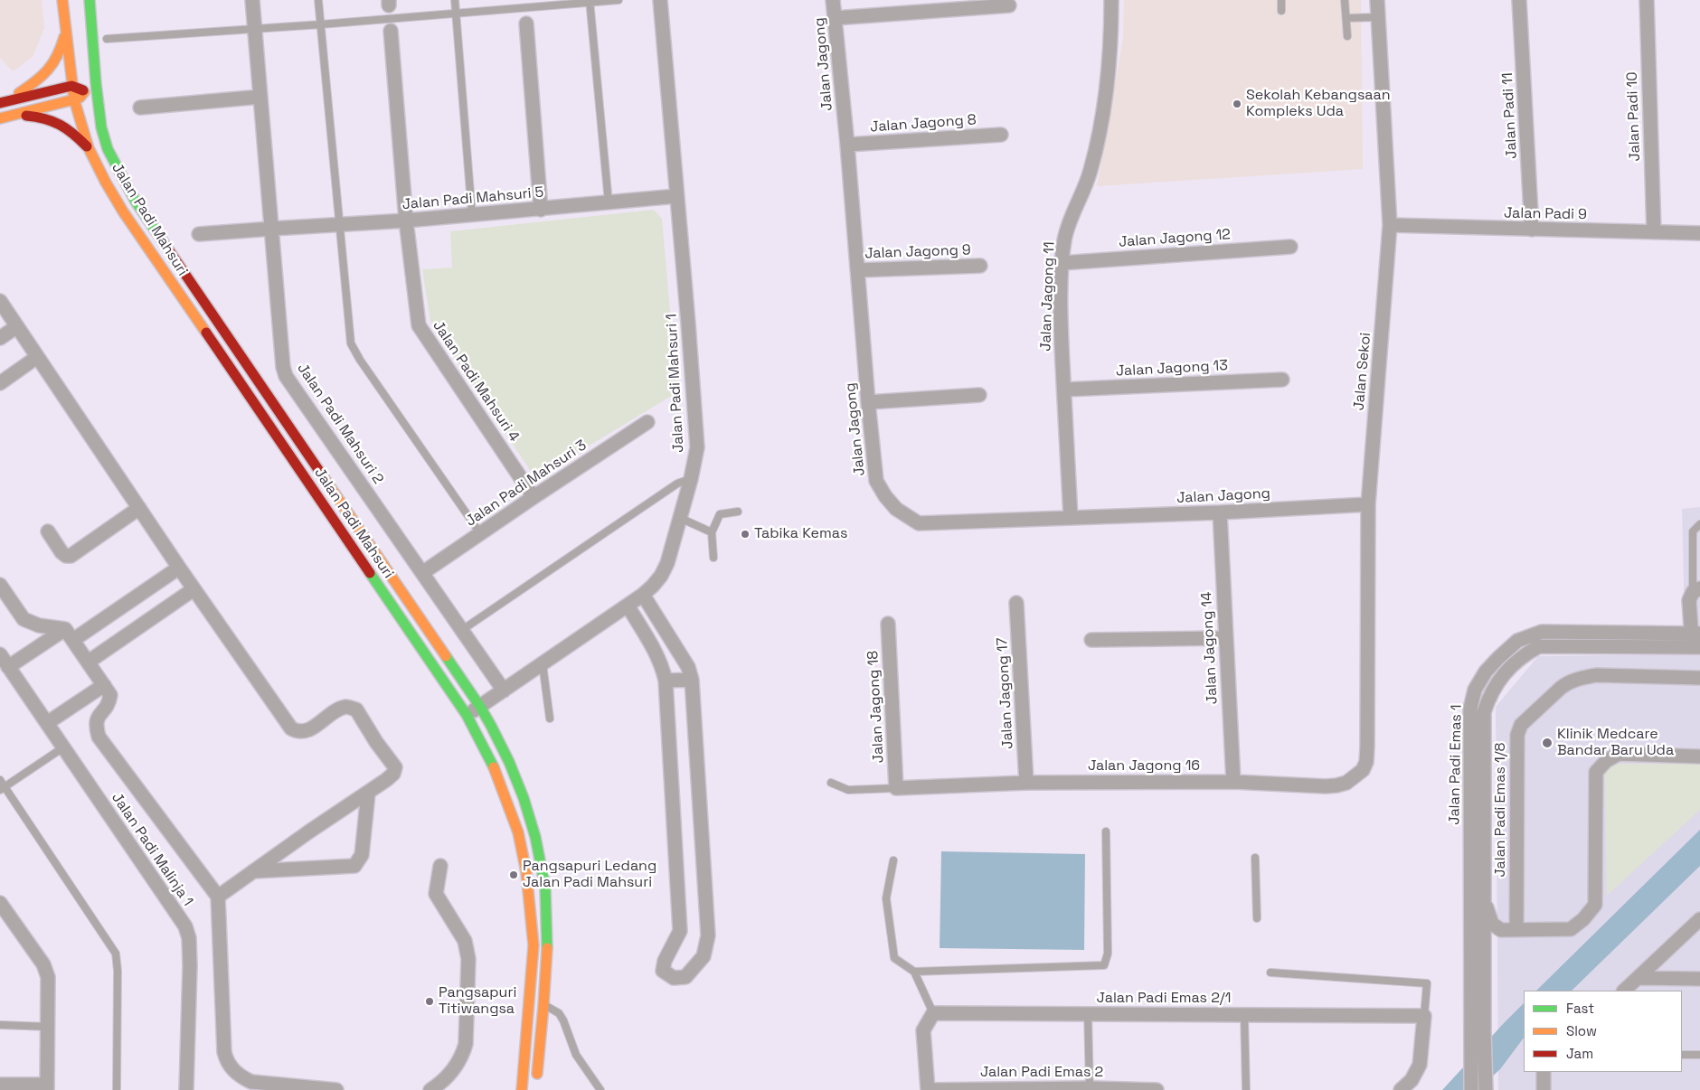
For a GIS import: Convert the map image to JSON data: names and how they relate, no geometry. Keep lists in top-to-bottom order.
{
  "streets": {
    "main road": ["Jalan Padi Mahsuri"],
    "street": [
      "Jalan Jagong",
      "Jalan Padi 11",
      "Jalan Padi 10",
      "Jalan Jagong 8",
      "Jalan Padi Mahsuri 5",
      "Jalan Padi 9",
      "Jalan Jagong 12",
      "Jalan Jagong 9",
      "Jalan Jagong 11",
      "Jalan Jagong 13",
      "Jalan Sekoi",
      "Jalan Padi Mahsuri 4",
      "Jalan Padi Mahsuri 1",
      "Jalan Padi Mahsuri 2",
      "Jalan Padi Mahsuri 3",
      "Jalan Jagong 14",
      "Jalan Jagong 17",
      "Jalan Jagong 18",
      "Jalan Padi Emas 1",
      "Jalan Jagong 16",
      "Jalan Padi Emas 1/8",
      "Jalan Padi Malinja 1",
      "Jalan Padi Emas 2/1",
      "Jalan Padi Emas 2"
    ]
  },
  "crossings": [
    ["Jalan Jagong", "Jalan Jagong 8"],
    ["Jalan Jagong", "Jalan Jagong 9"],
    ["Jalan Jagong", "Jalan Jagong 11"],
    ["Jalan Jagong", "Jalan Sekoi"],
    ["Jalan Jagong", "Jalan Jagong 14"],
    ["Jalan Padi 11", "Jalan Padi 9"],
    ["Jalan Padi 10", "Jalan Padi 9"],
    ["Jalan Padi Mahsuri 5", "Jalan Padi Mahsuri 4"],
    ["Jalan Padi Mahsuri 5", "Jalan Padi Mahsuri 1"],
    ["Jalan Padi Mahsuri 5", "Jalan Padi Mahsuri 2"],
    ["Jalan Padi 9", "Jalan Sekoi"],
    ["Jalan Padi Mahsuri", "Jalan Padi Mahsuri 1"],
    ["Jalan Jagong 12", "Jalan Jagong 11"],
    ["Jalan Jagong 11", "Jalan Jagong 13"],
    ["Jalan Sekoi", "Jalan Jagong 16"],
    ["Jalan Padi Mahsuri 4", "Jalan Padi Mahsuri 3"],
    ["Jalan Padi Mahsuri 1", "Jalan Padi Mahsuri 2"],
    ["Jalan Padi Mahsuri 2", "Jalan Padi Mahsuri 3"],
    ["Jalan Jagong 14", "Jalan Jagong 16"],
    ["Jalan Jagong 17", "Jalan Jagong 16"],
    ["Jalan Jagong 18", "Jalan Jagong 16"]
  ],
  "places": [
    "Sekolah Kebangsaan Kompleks Uda",
    "Tabika Kemas",
    "Klinik Medcare Bandar Baru Uda",
    "Pangsapuri Ledang Jalan Padi Mahsuri",
    "Pangsapuri Titiwangsa"
  ],
  "legend": ["Fast", "Slow", "Jam"]
}
